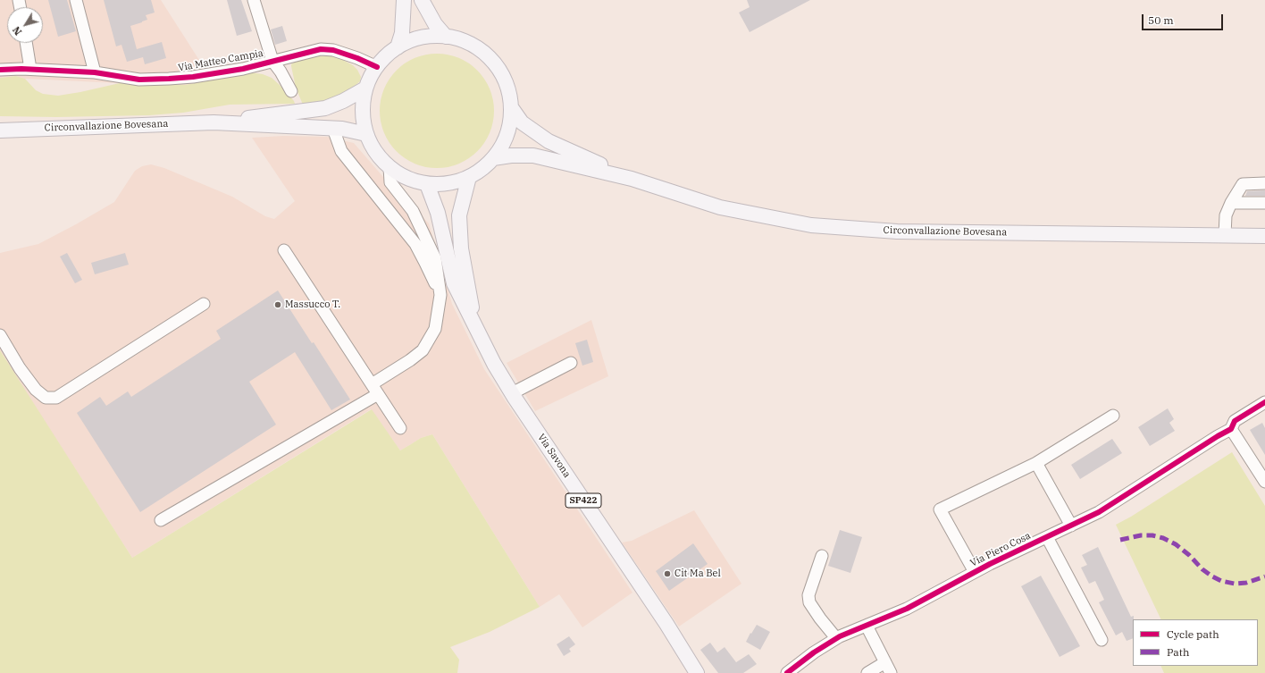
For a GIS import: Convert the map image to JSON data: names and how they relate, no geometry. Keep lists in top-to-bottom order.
{
  "streets": {
    "main road": ["Circonvallazione Bovesana", "Via Savona", "SP422"],
    "street": ["Via Matteo Campia", "Via Piero Cosa"]
  },
  "places": ["Massucco T.", "Cit Ma Bel"],
  "legend": ["Cycle path", "Path"],
  "scale_bar": "50 m",
  "north": "bottom left"
}
